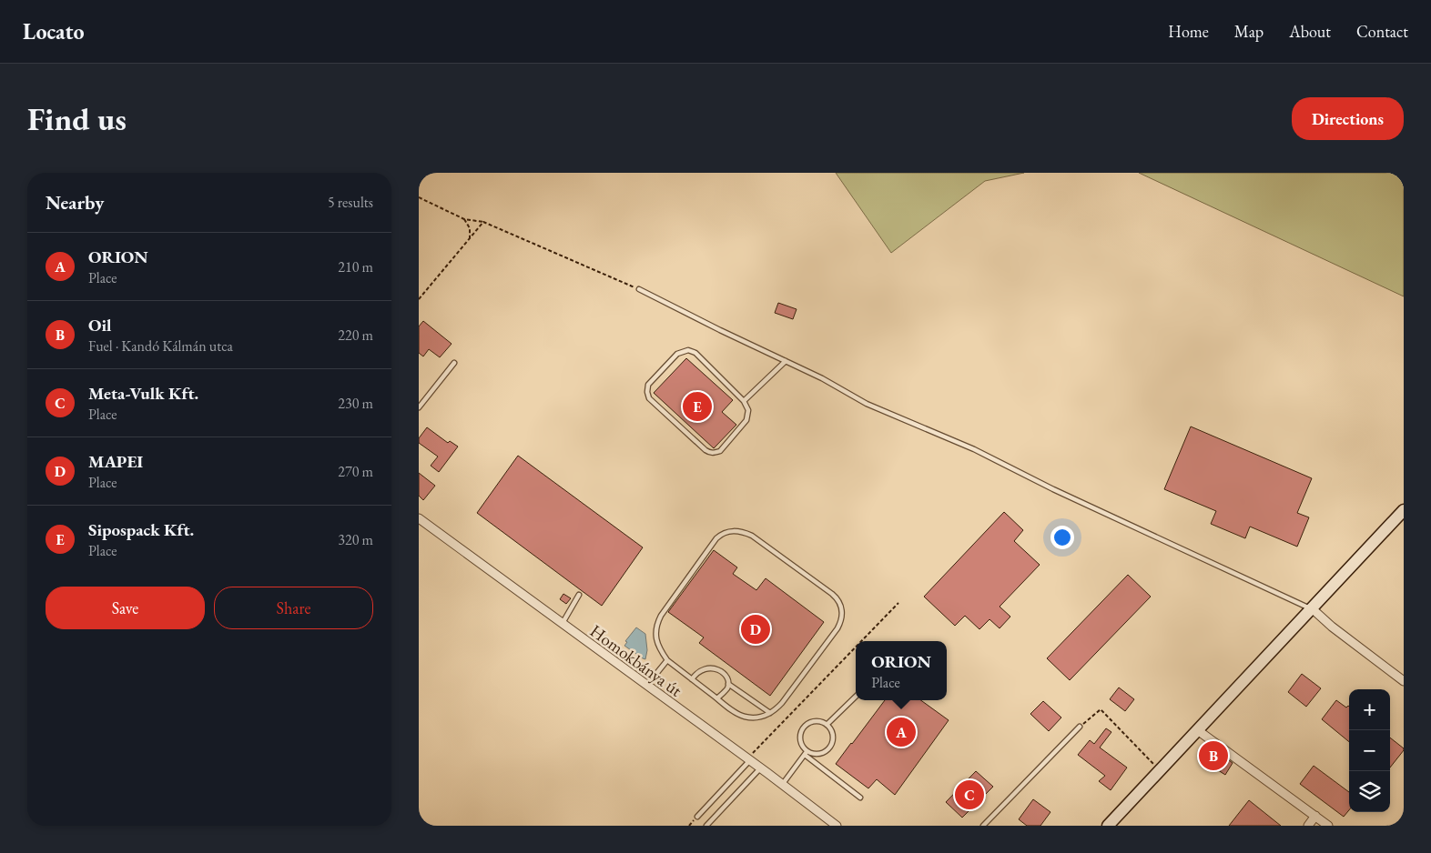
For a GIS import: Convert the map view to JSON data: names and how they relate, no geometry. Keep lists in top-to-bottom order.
{
  "streets": {
    "street": ["Homokbánya út"]
  },
  "page": {
    "header": "Locato",
    "nav": [
      "Home",
      "Map",
      "About",
      "Contact"
    ],
    "buttons": [
      "Directions",
      ["Save", "Share"]
    ],
    "title": "Find us",
    "heading": ["Nearby", "5 results"],
    "list": [
      {
        "mark": "A",
        "name": "ORION",
        "note": "Place",
        "value": "210 m"
      },
      {
        "mark": "B",
        "name": "Oil",
        "note": "Fuel · Kandó Kálmán utca",
        "value": "220 m"
      },
      {
        "mark": "C",
        "name": "Meta-Vulk Kft.",
        "note": "Place",
        "value": "230 m"
      },
      {
        "mark": "D",
        "name": "MAPEI",
        "note": "Place",
        "value": "270 m"
      },
      {
        "mark": "E",
        "name": "Sipospack Kft.",
        "note": "Place",
        "value": "320 m"
      }
    ],
    "pins": [
      "E",
      "D",
      "A",
      "B",
      "C"
    ],
    "popup": ["ORION", "Place"],
    "map_buttons": ["+", "−"]
  }
}
